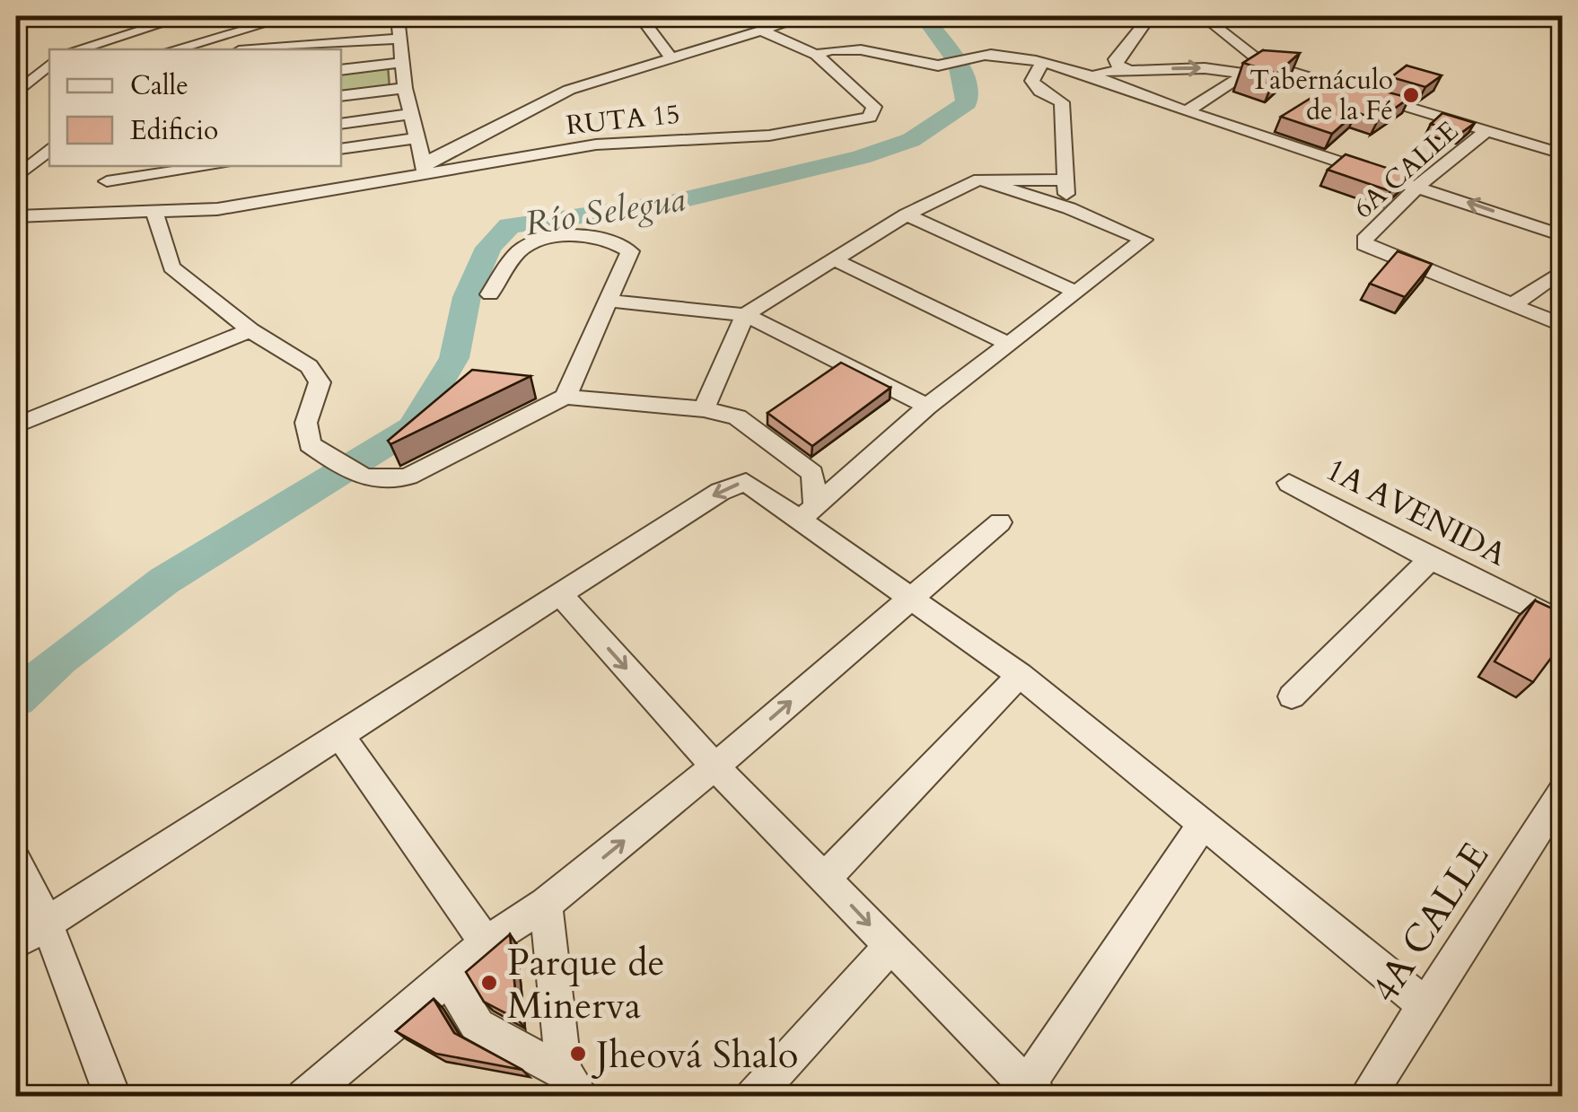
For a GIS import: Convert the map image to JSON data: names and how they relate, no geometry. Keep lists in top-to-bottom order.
{
  "streets": {
    "street": [
      "RUTA 15",
      "6A CALLE",
      "1A AVENIDA",
      "4A CALLE"
    ]
  },
  "water": ["Río Selegua"],
  "places": ["Tabernáculo de la Fé", "Parque de Minerva", "Jheová Shalo"],
  "legend": ["Calle", "Edificio"]
}
